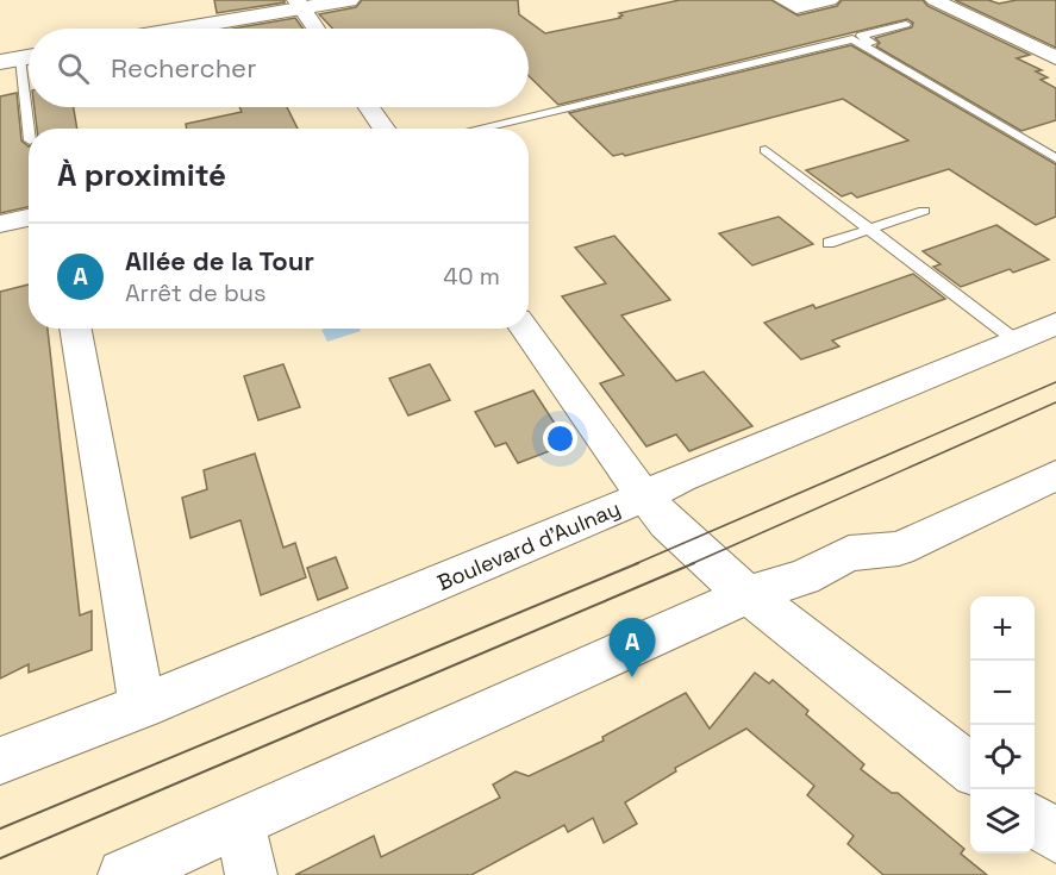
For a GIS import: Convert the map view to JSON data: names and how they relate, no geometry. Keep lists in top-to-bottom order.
{
  "streets": {
    "street": ["Boulevard d'Aulnay"]
  },
  "page": {
    "search": "Rechercher",
    "heading": "À proximité",
    "list": [
      {
        "mark": "A",
        "name": "Allée de la Tour",
        "note": "Arrêt de bus",
        "value": "40 m"
      }
    ],
    "map_buttons": ["+", "−"],
    "pins": "A"
  }
}
